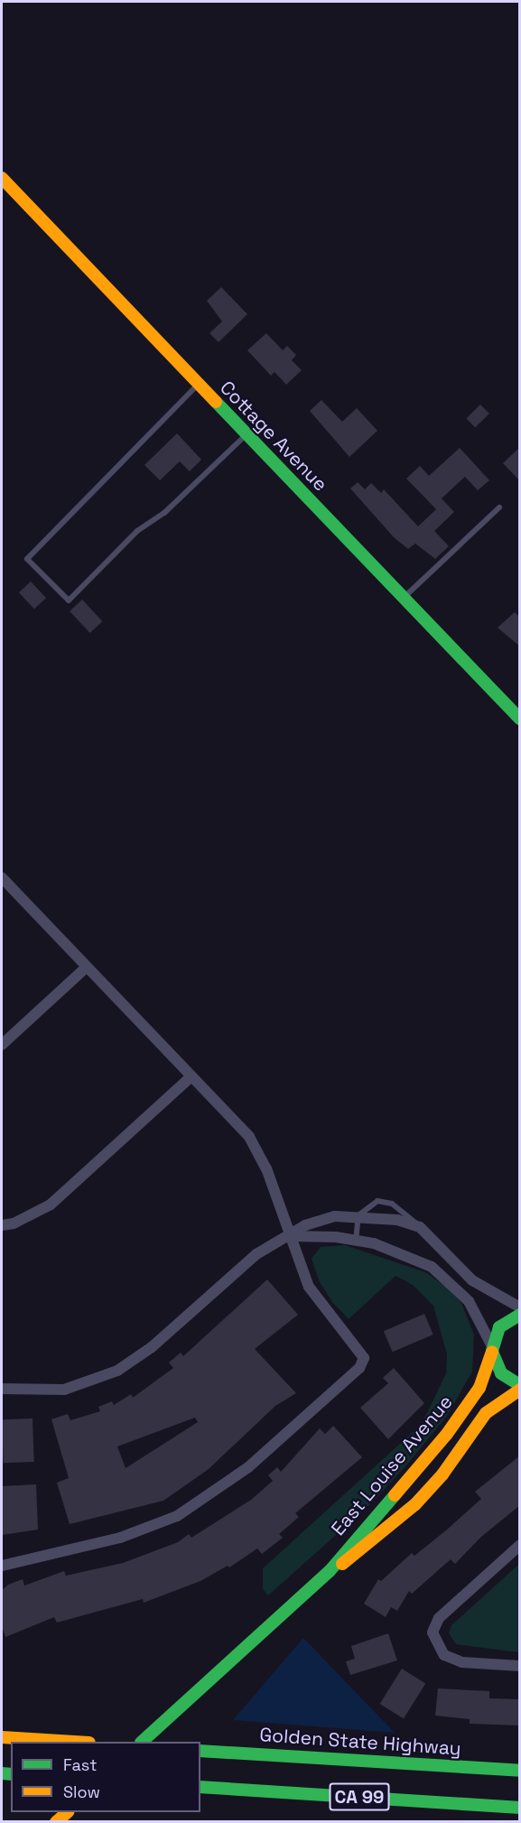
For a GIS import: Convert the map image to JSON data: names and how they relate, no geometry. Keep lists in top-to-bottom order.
{
  "streets": {
    "main road": [
      "Cottage Avenue",
      "East Louise Avenue",
      "Golden State Highway",
      "CA 99"
    ]
  },
  "legend": ["Fast", "Slow"]
}
